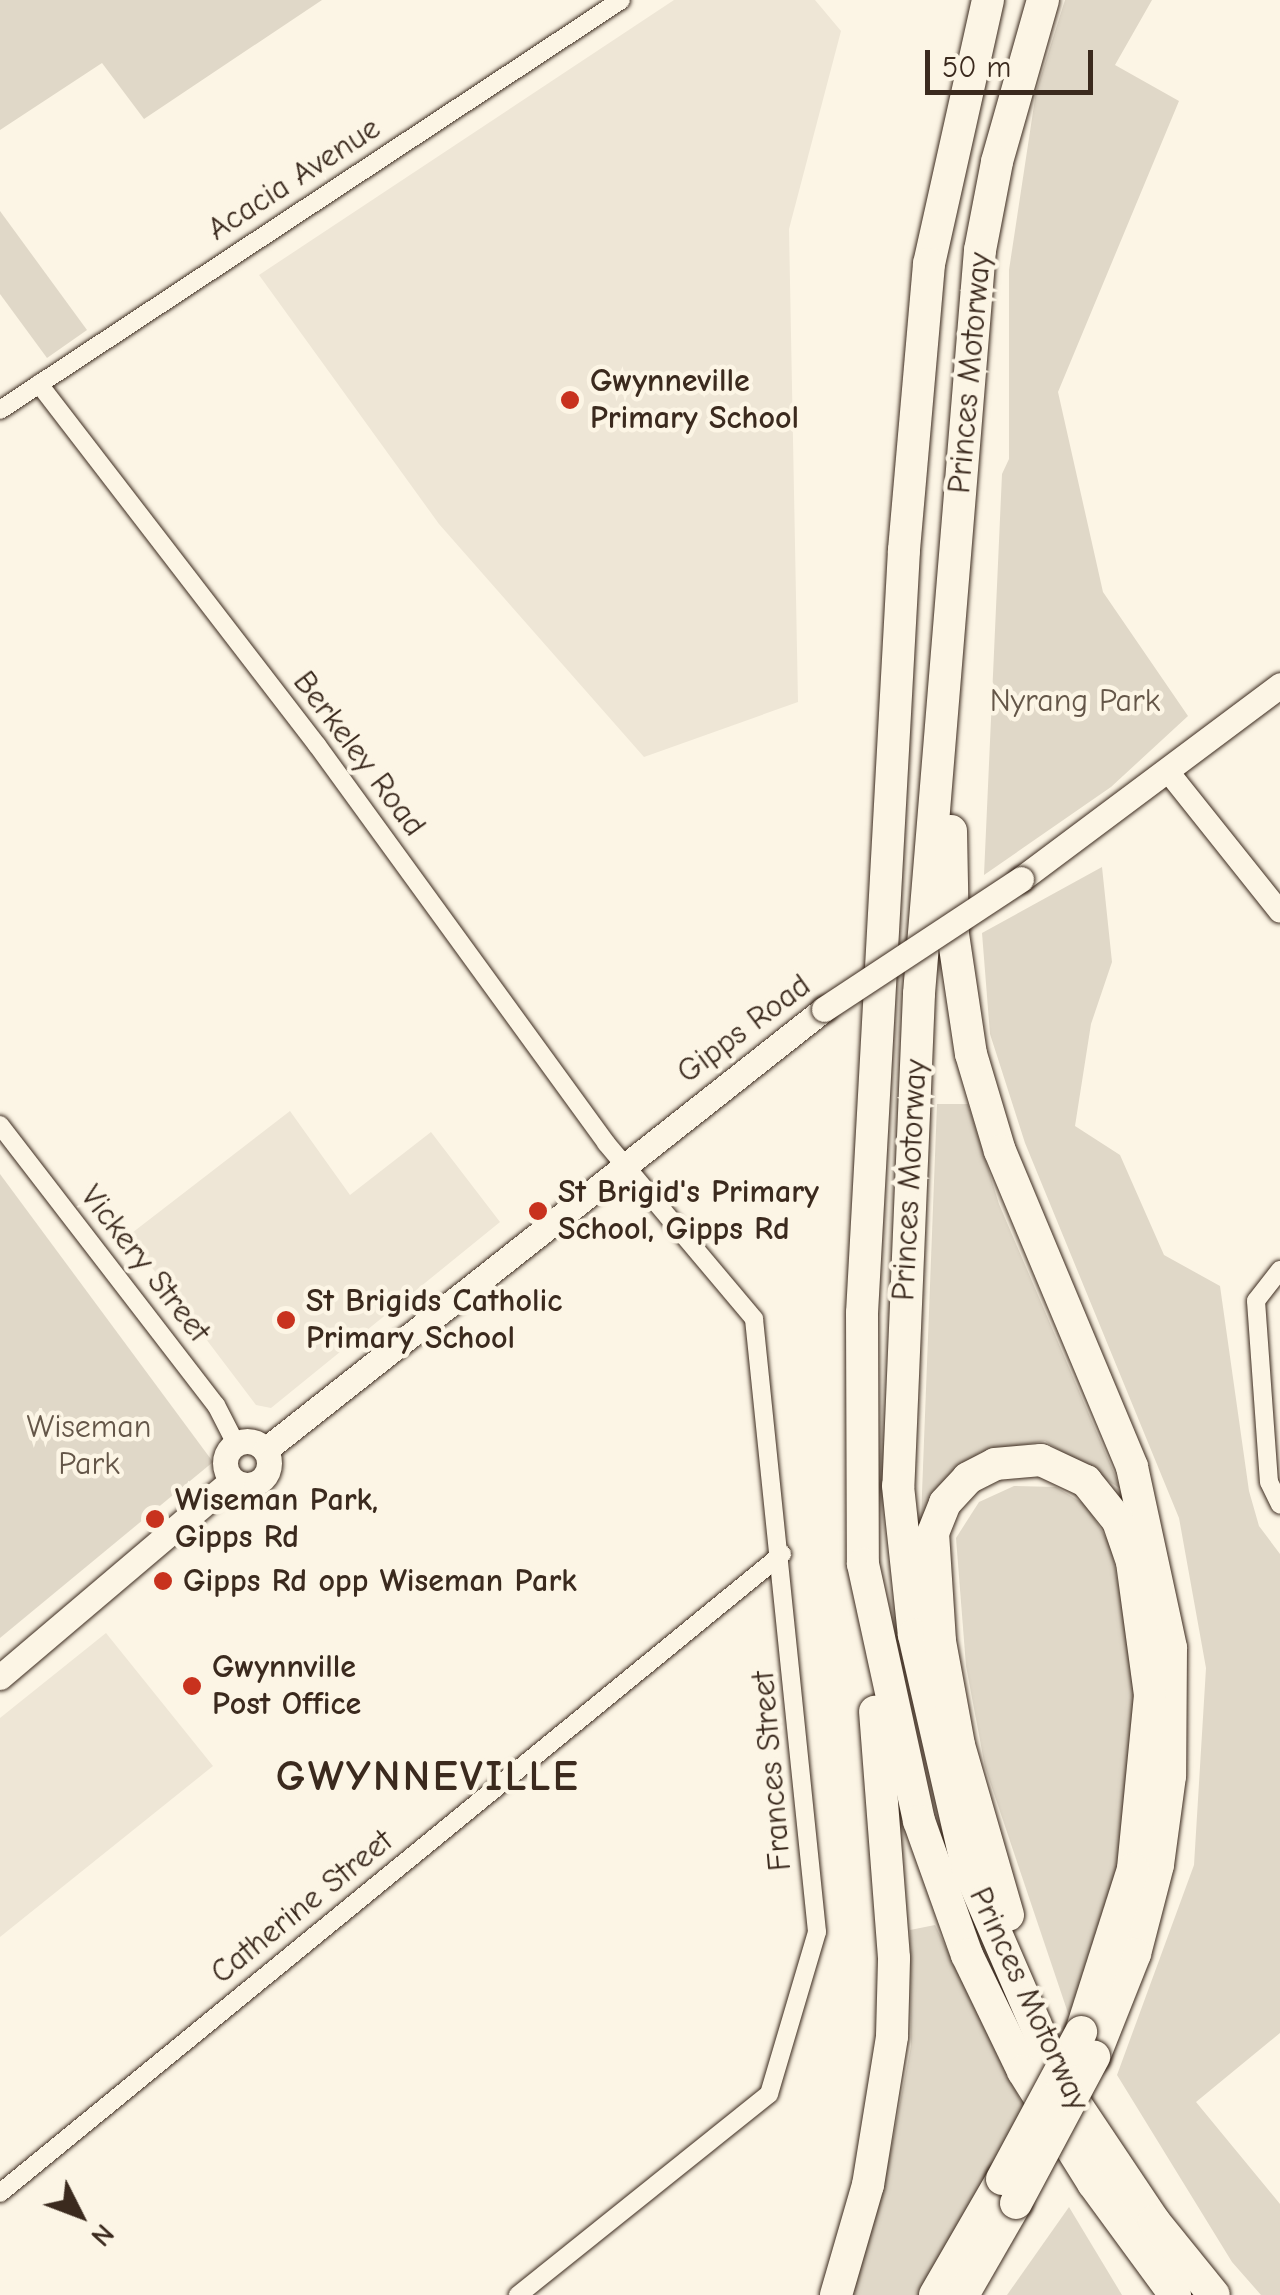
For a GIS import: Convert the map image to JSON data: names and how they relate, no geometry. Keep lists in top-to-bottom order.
{
  "streets": {
    "highway": ["Princes Motorway"],
    "main road": ["Gipps Road"],
    "street": [
      "Acacia Avenue",
      "Berkeley Road",
      "Vickery Street",
      "Frances Street",
      "Catherine Street"
    ]
  },
  "crossings": [
    ["Acacia Avenue", "Berkeley Road"],
    ["Berkeley Road", "Gipps Road"],
    ["Berkeley Road", "Frances Street"],
    ["Gipps Road", "Vickery Street"],
    ["Gipps Road", "Frances Street"],
    ["Frances Street", "Catherine Street"]
  ],
  "districts": ["GWYNNEVILLE"],
  "parks": ["Nyrang Park", "Wiseman Park"],
  "places": [
    "Gwynneville Primary School",
    "St Brigid's Primary School, Gipps Rd",
    "St Brigids Catholic Primary School",
    "Wiseman Park, Gipps Rd",
    "Gipps Rd opp Wiseman Park",
    "Gwynnville Post Office"
  ],
  "scale_bar": "50 m",
  "north": "bottom right"
}
